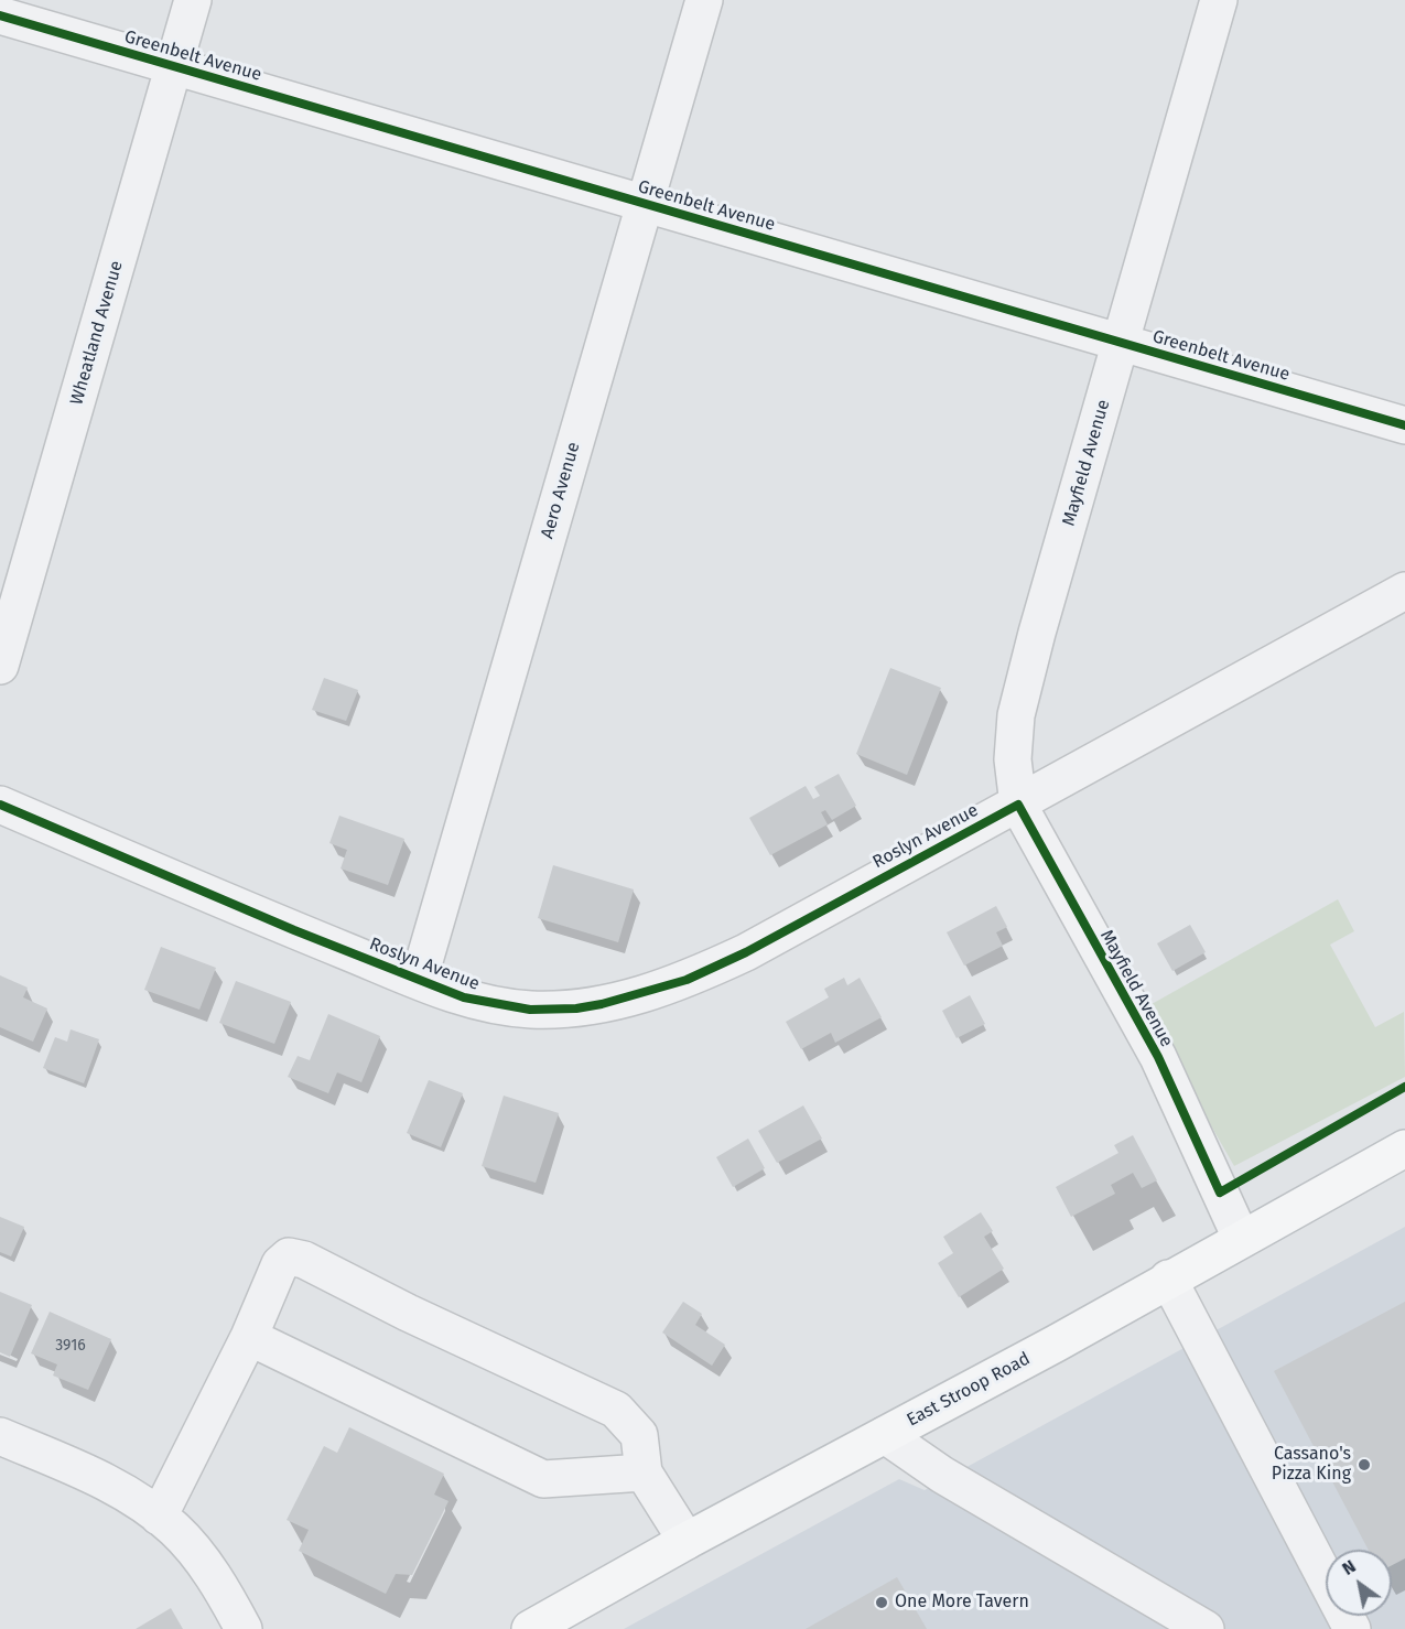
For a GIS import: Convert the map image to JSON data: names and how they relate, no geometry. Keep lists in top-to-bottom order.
{
  "streets": {
    "main road": ["East Stroop Road"],
    "street": [
      "Greenbelt Avenue",
      "Wheatland Avenue",
      "Mayfield Avenue",
      "Aero Avenue",
      "Roslyn Avenue"
    ]
  },
  "crossings": [
    ["Greenbelt Avenue", "Wheatland Avenue"],
    ["Greenbelt Avenue", "Mayfield Avenue"],
    ["Greenbelt Avenue", "Aero Avenue"],
    ["Mayfield Avenue", "Roslyn Avenue"],
    ["Mayfield Avenue", "East Stroop Road"],
    ["Aero Avenue", "Roslyn Avenue"]
  ],
  "places": ["Cassano's Pizza King", "One More Tavern"],
  "house_numbers": ["3916"],
  "north": "top left"
}
